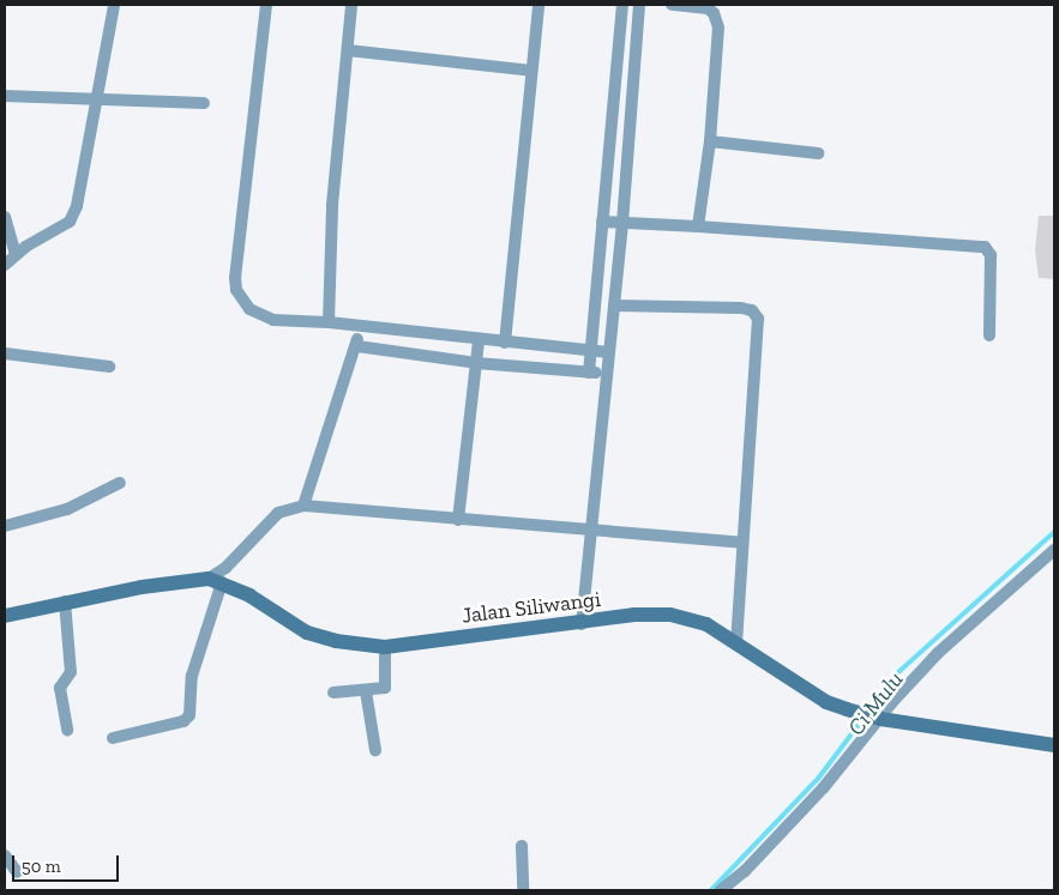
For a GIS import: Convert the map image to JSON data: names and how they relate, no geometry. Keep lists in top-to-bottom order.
{
  "streets": {
    "street": ["Jalan Siliwangi"]
  },
  "water": ["Ci Mulu"],
  "scale_bar": "50 m"
}
